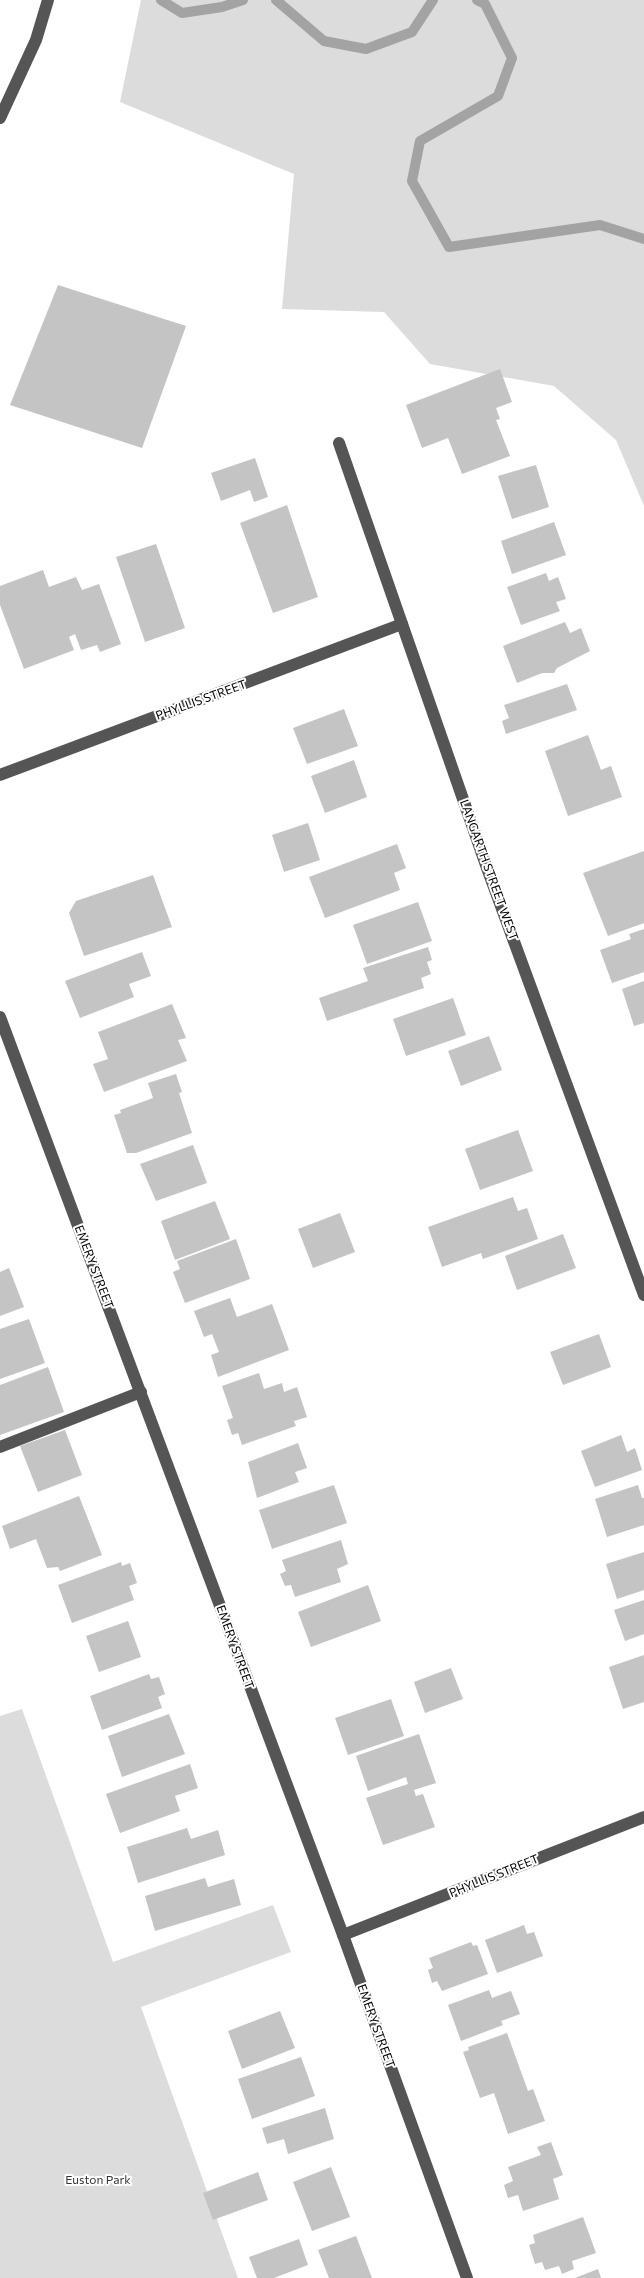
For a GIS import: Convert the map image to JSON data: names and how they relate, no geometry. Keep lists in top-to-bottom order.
{
  "streets": {
    "street": ["PHYLLIS STREET", "LANGARTH STREET WEST", "EMERY STREET"]
  },
  "crossings": [
    ["PHYLLIS STREET", "LANGARTH STREET WEST"],
    ["PHYLLIS STREET", "EMERY STREET"]
  ],
  "parks": ["Euston Park"]
}
